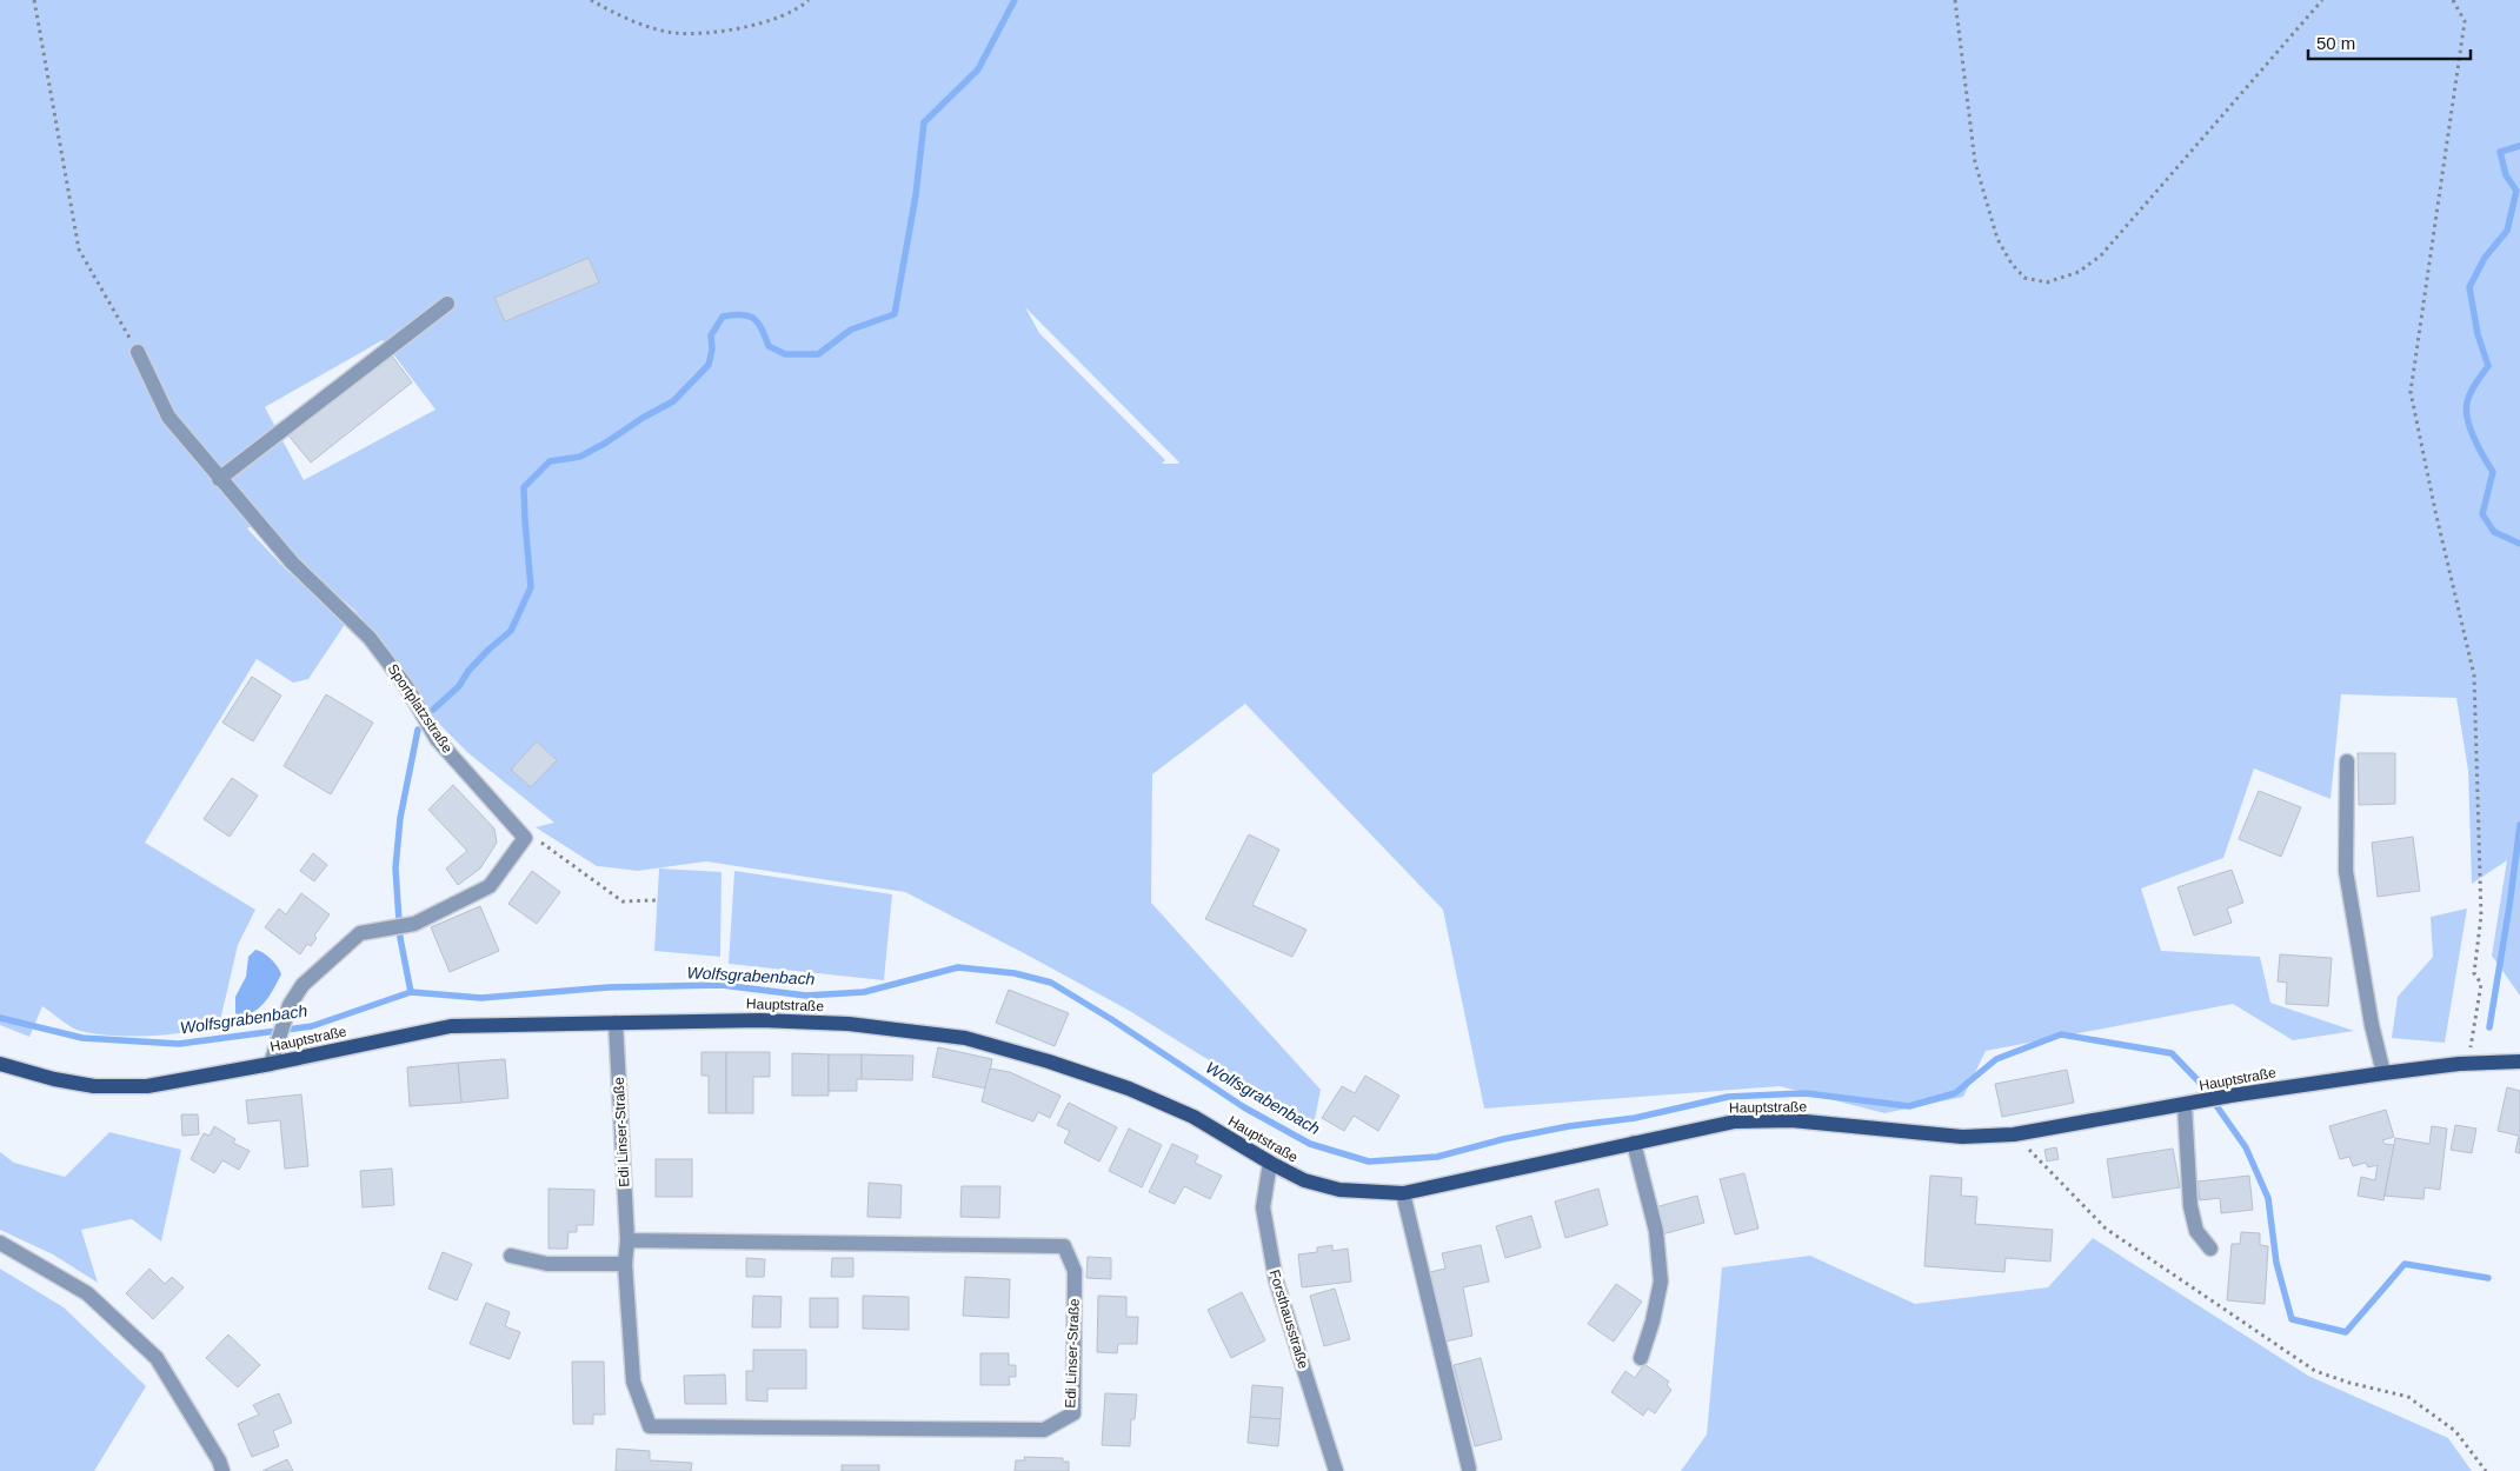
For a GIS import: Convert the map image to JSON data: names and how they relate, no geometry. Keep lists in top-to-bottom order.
{
  "streets": {
    "main road": ["Hauptstraße"],
    "street": ["Sportplatzstraße", "Edi Linser-Straße", "Forsthausstraße"]
  },
  "crossings": [
    ["Hauptstraße", "Edi Linser-Straße"],
    ["Hauptstraße", "Forsthausstraße"]
  ],
  "water": ["Wolfsgrabenbach"],
  "scale_bar": "50 m"
}
